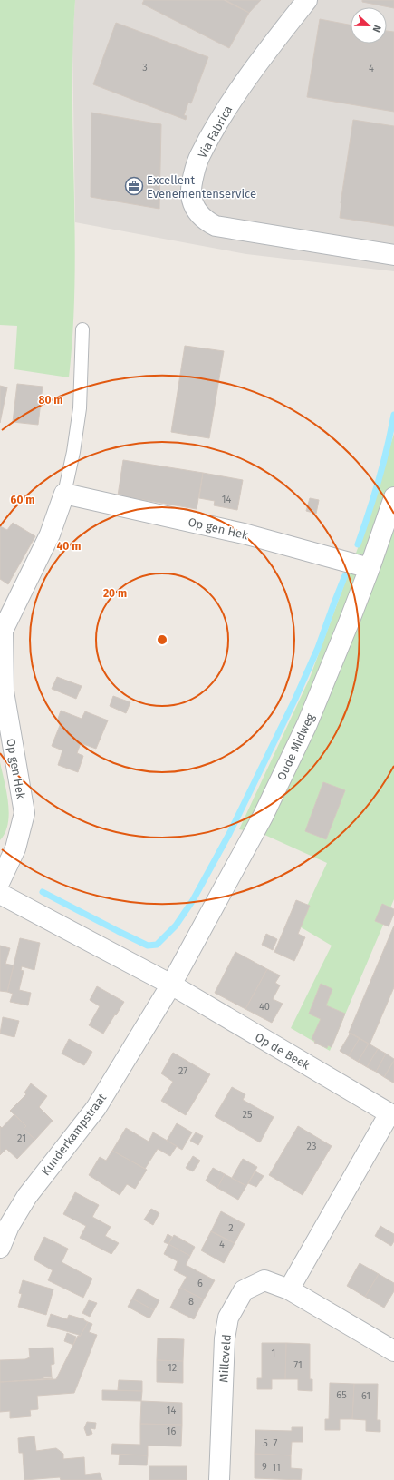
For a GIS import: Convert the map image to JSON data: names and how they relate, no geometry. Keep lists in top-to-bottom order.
{
  "streets": {
    "street": [
      "Via Fabrica",
      "Op gen Hek",
      "Oude Midweg",
      "Op de Beek",
      "Kunderkampstraat",
      "Milleveld"
    ]
  },
  "crossings": [
    ["Op gen Hek", "Oude Midweg"],
    ["Oude Midweg", "Op de Beek"],
    ["Oude Midweg", "Kunderkampstraat"],
    ["Op de Beek", "Kunderkampstraat"]
  ],
  "places": {
    "office": ["Excellent Evenementenservice"]
  },
  "house_numbers": [
    "3",
    "4",
    "14",
    "40",
    "27",
    "25",
    "21",
    "23",
    "2",
    "4",
    "6",
    "8",
    "1",
    "71",
    "12",
    "65",
    "61",
    "14",
    "16",
    "5",
    "7",
    "9",
    "11"
  ],
  "north": "right",
  "rings": [
    "80 m",
    "60 m",
    "40 m",
    "20 m"
  ]
}
